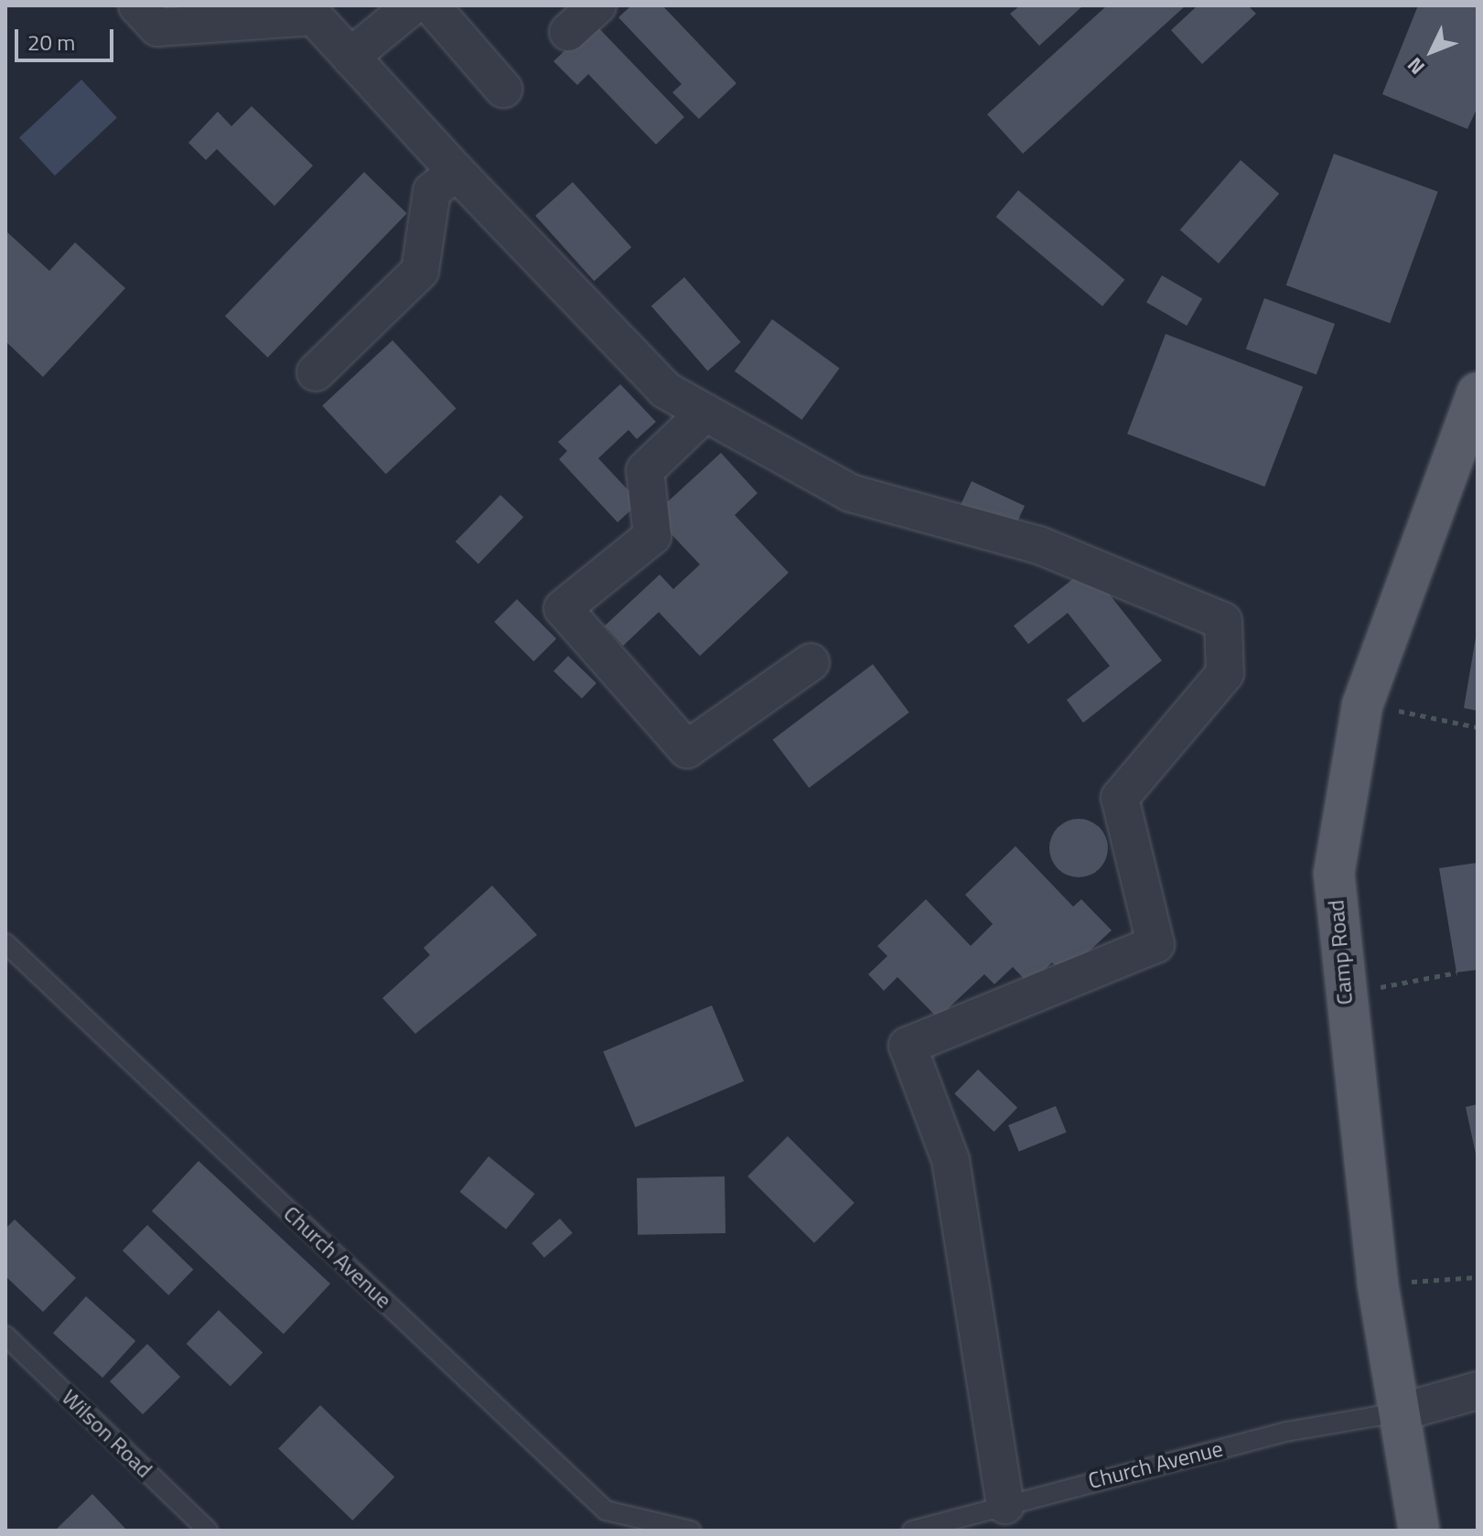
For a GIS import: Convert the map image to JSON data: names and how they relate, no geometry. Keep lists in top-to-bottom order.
{
  "streets": {
    "main road": ["Camp Road"],
    "lane": ["Church Avenue", "Wilson Road"]
  },
  "crossings": [
    ["Camp Road", "Church Avenue"]
  ],
  "scale_bar": "20 m",
  "north": "bottom left"
}
